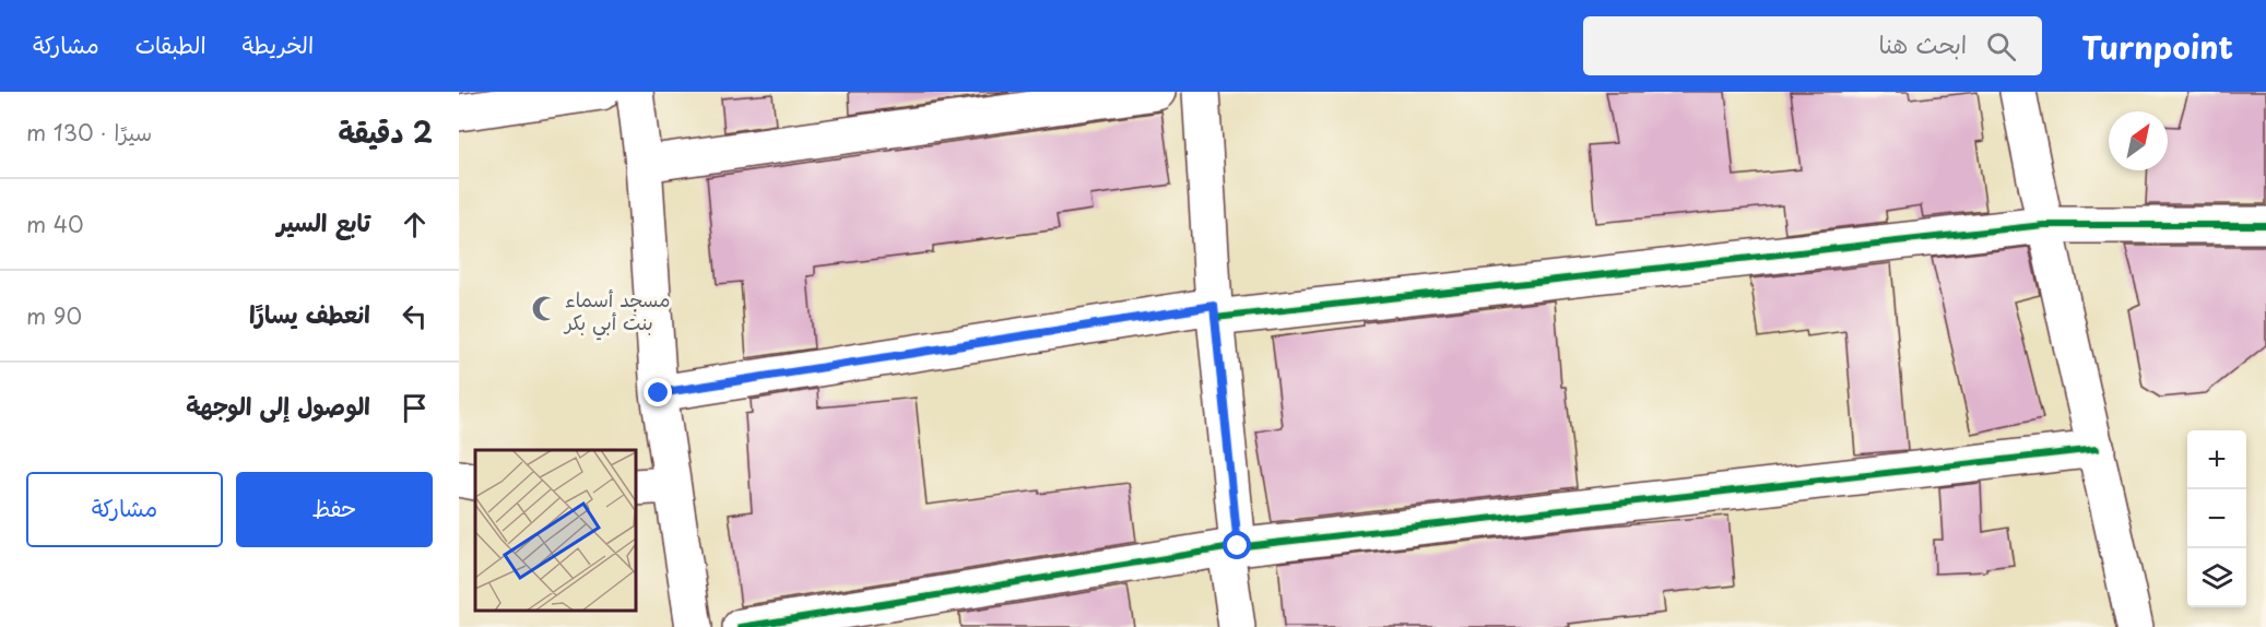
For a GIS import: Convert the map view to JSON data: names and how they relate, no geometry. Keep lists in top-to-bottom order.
{
  "places": {
    "mosque": ["مسجد أسماء بنت أبي بكر"]
  },
  "north": "top right",
  "page": {
    "header": "Turnpoint",
    "search": "ابحث هنا",
    "nav": ["الخريطة", "الطبقات", "مشاركة"],
    "heading": ["2 دقيقة", "سيرًا · 130 m"],
    "list": [
      ["تابع السير", "40 m"],
      ["انعطف يسارًا", "90 m"],
      "الوصول إلى الوجهة"
    ],
    "map_buttons": ["+", "−"],
    "buttons": ["حفظ", "مشاركة"]
  }
}
